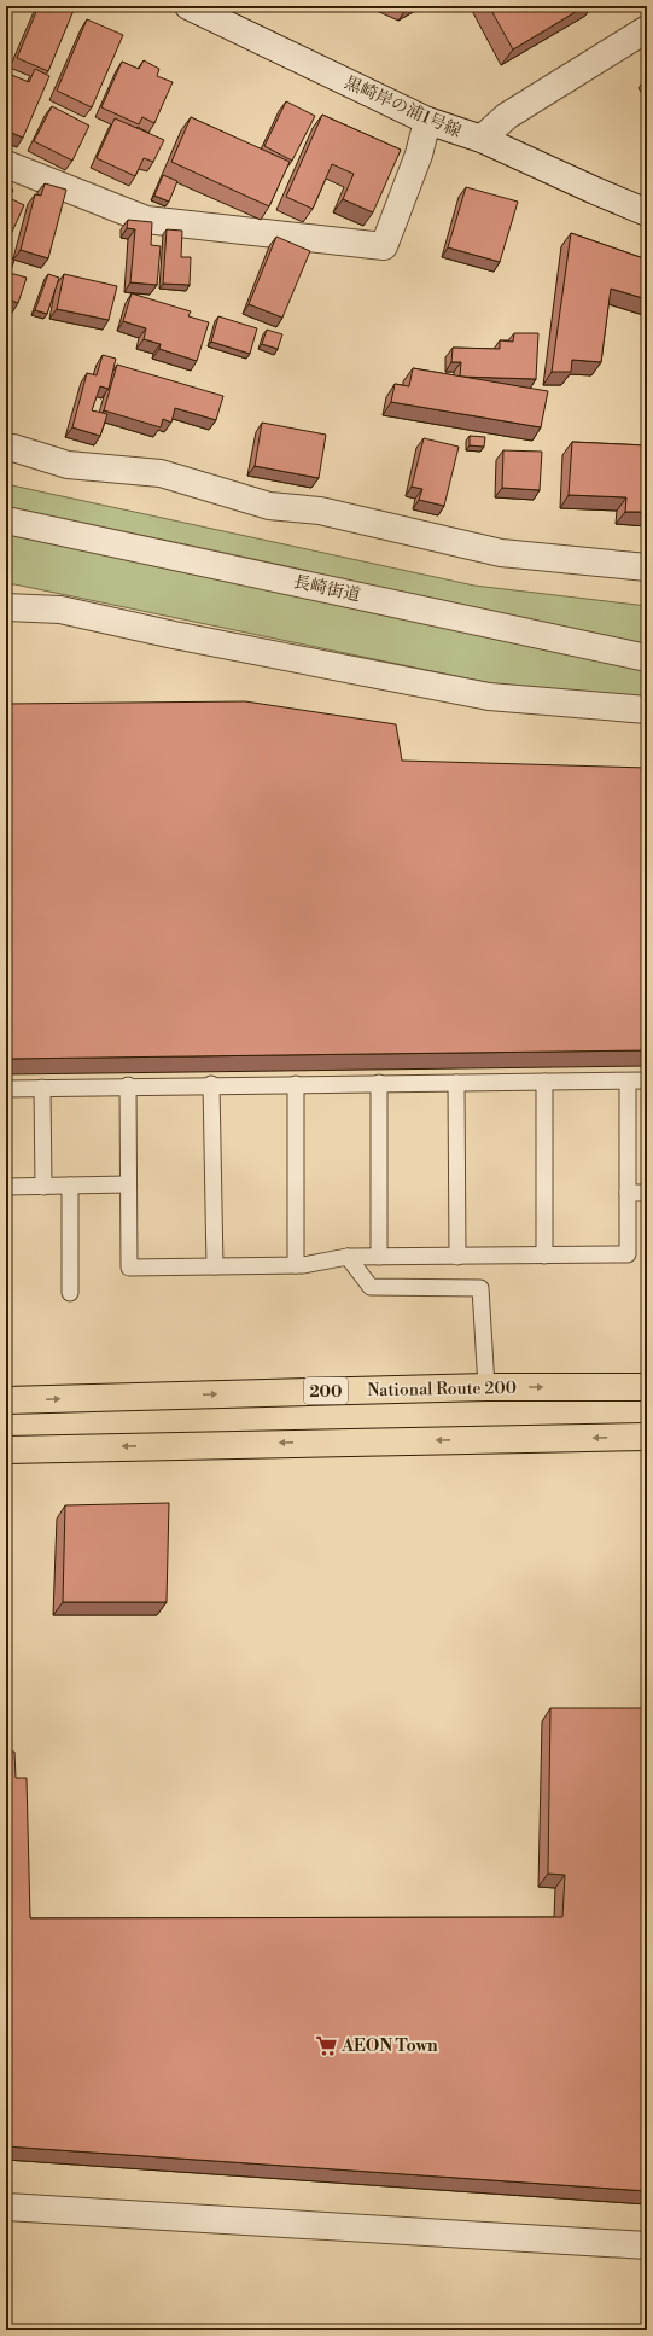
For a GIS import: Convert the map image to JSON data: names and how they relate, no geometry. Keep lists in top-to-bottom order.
{
  "streets": {
    "highway": ["National Route 200", "200"],
    "street": ["黒崎岸の浦1号線", "長崎街道"]
  },
  "places": {
    "supermarket": ["AEON Town"]
  }
}
